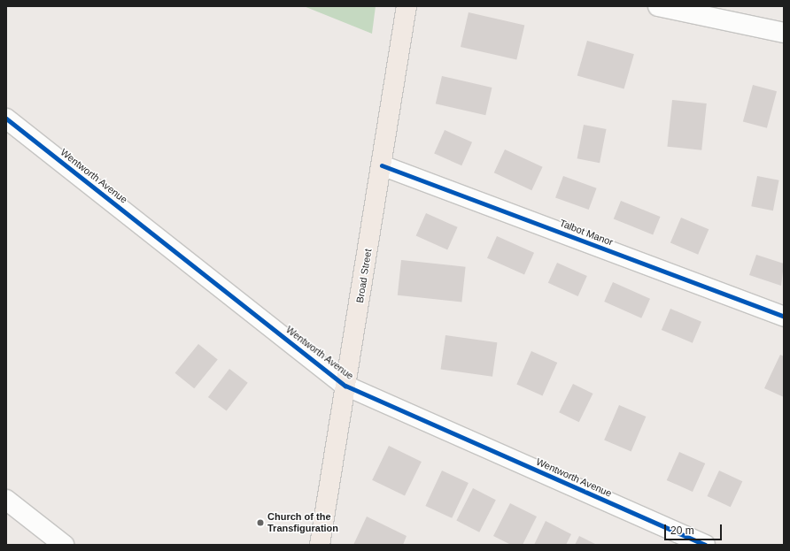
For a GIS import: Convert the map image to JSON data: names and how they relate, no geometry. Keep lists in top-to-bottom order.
{
  "streets": {
    "main road": ["Broad Street"],
    "street": ["Wentworth Avenue", "Talbot Manor"]
  },
  "crossings": [
    ["Wentworth Avenue", "Broad Street"],
    ["Talbot Manor", "Broad Street"]
  ],
  "places": ["Church of the Transfiguration"],
  "scale_bar": "20 m"
}
